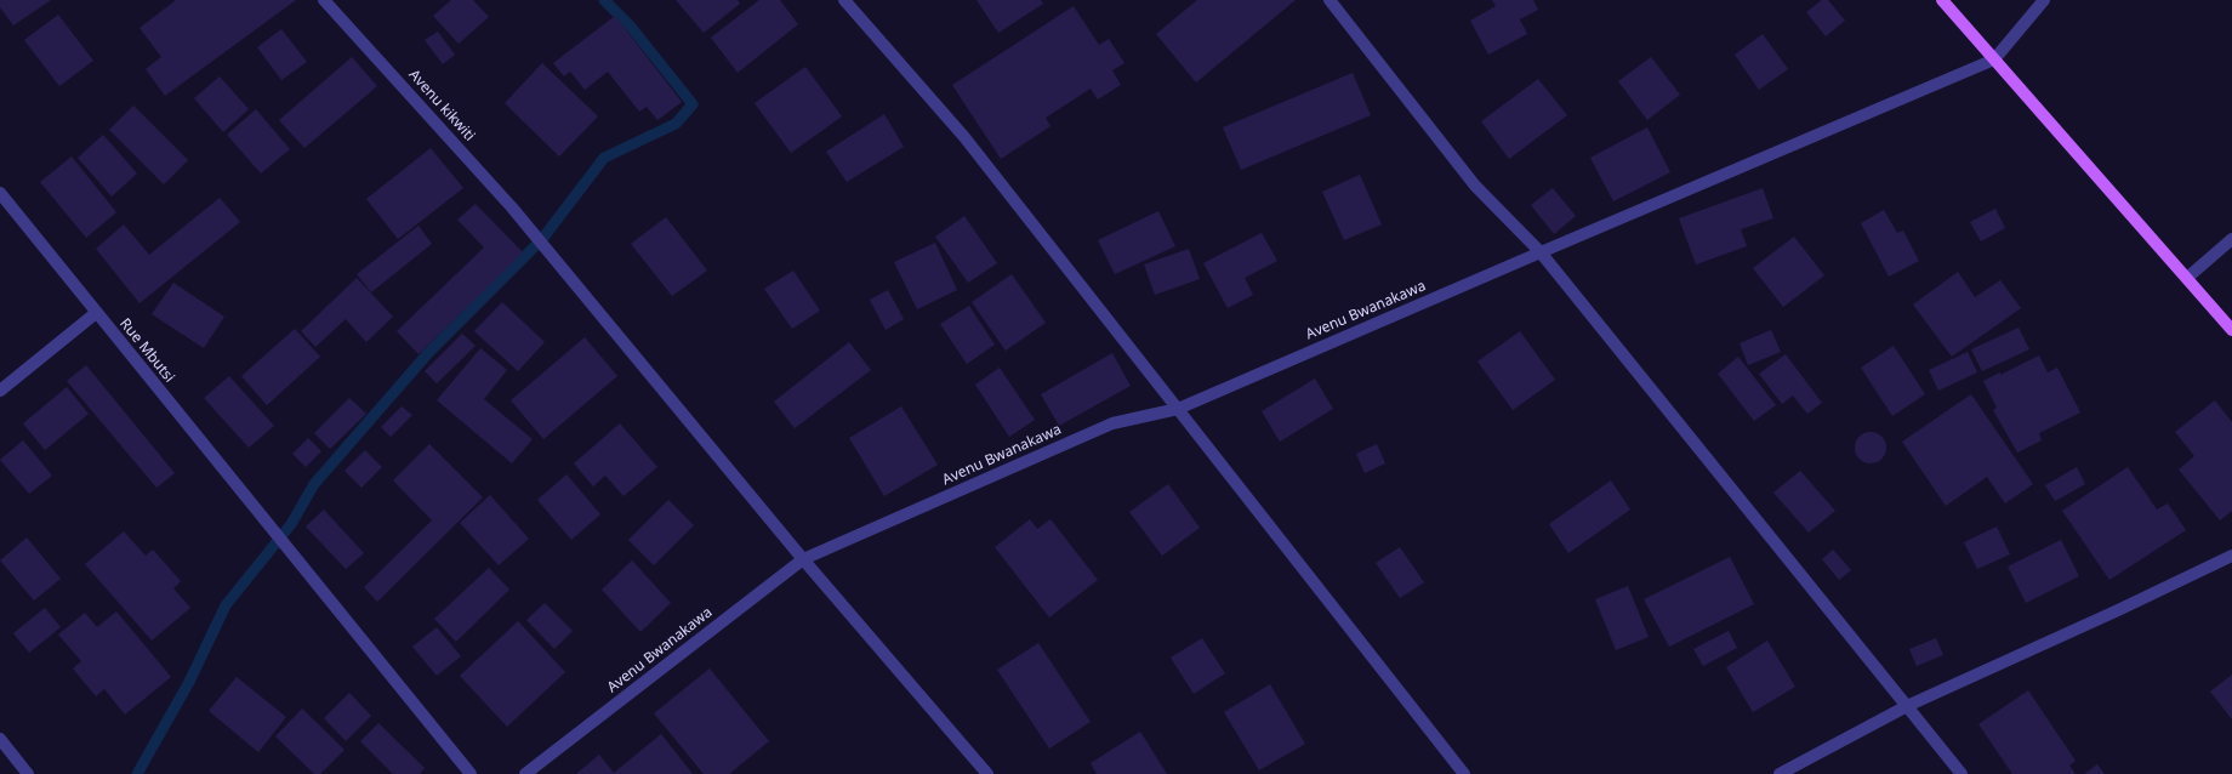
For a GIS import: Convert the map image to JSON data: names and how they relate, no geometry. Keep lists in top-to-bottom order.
{
  "streets": {
    "street": ["Avenu kikwiti", "Avenu Bwanakawa", "Rue Mbutsi"]
  },
  "crossings": [
    ["Avenu kikwiti", "Avenu Bwanakawa"]
  ]
}
